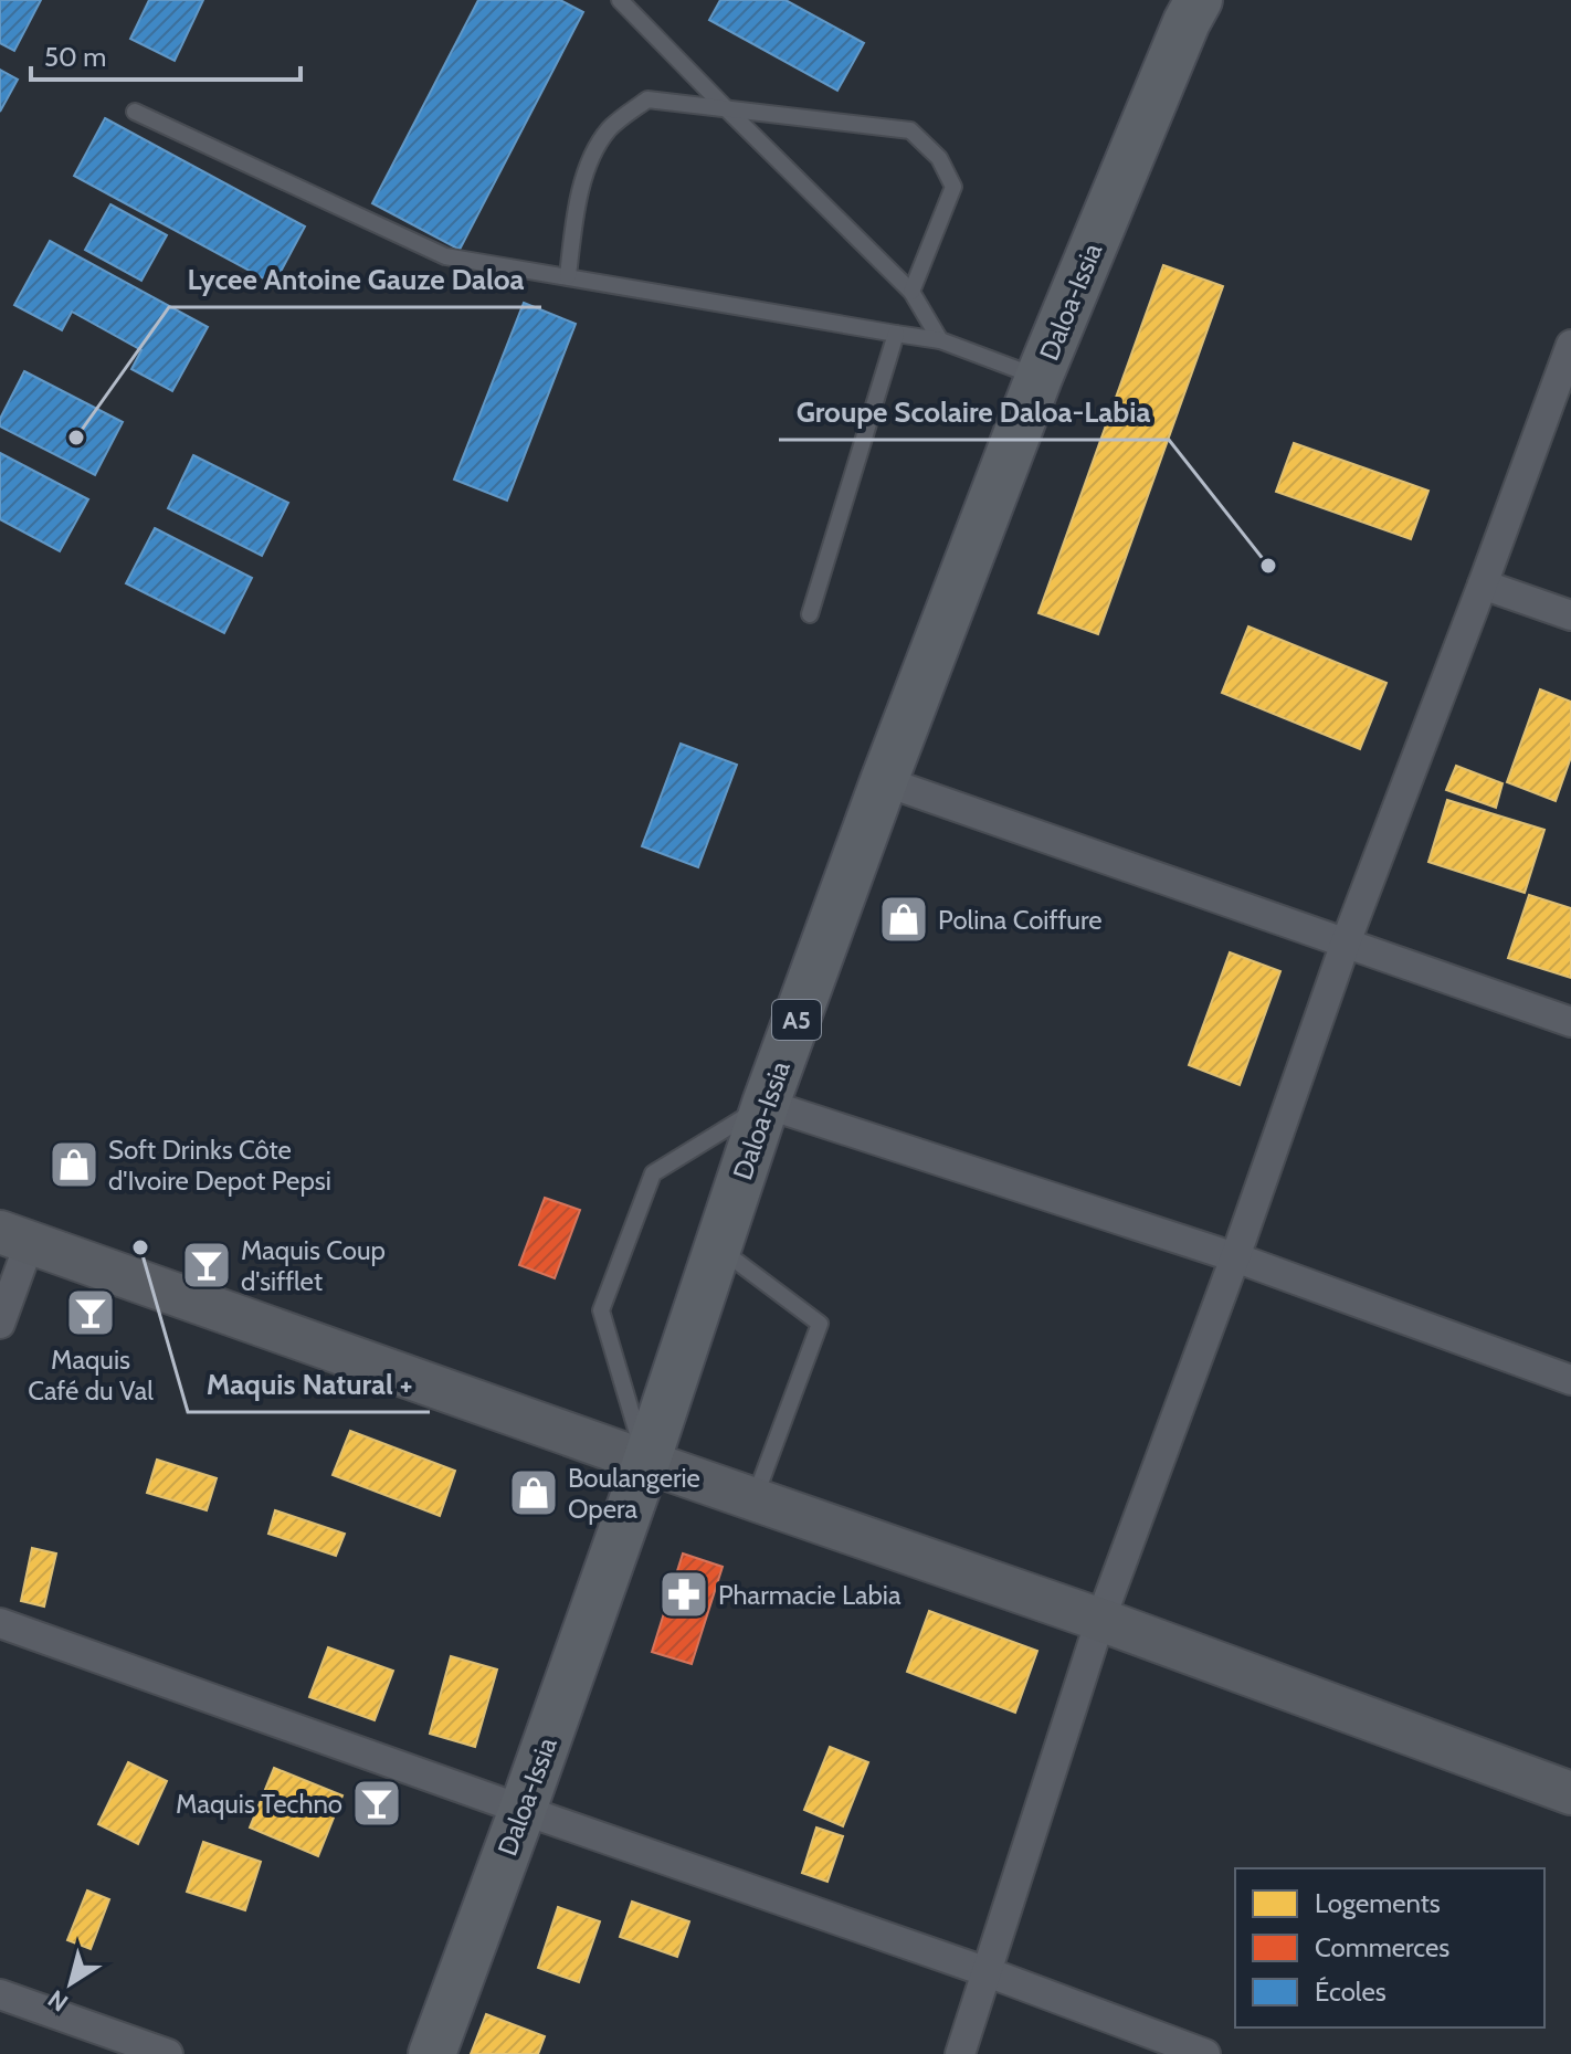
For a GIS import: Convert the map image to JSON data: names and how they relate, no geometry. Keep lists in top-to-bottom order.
{
  "streets": {
    "main road": ["Daloa-Issia", "A5"]
  },
  "places": {
    "other": ["Lycee Antoine Gauze Daloa", "Groupe Scolaire Daloa-Labia", "Maquis Natural +"],
    "shop": ["Polina Coiffure", "Soft Drinks Côte d'Ivoire Depot Pepsi", "Boulangerie Opera"],
    "bar": ["Maquis Coup d'sifflet", "Maquis Café du Val", "Maquis Techno"],
    "pharmacy": ["Pharmacie Labia"]
  },
  "legend": ["Logements", "Commerces", "Écoles"],
  "scale_bar": "50 m",
  "north": "bottom left"
}
